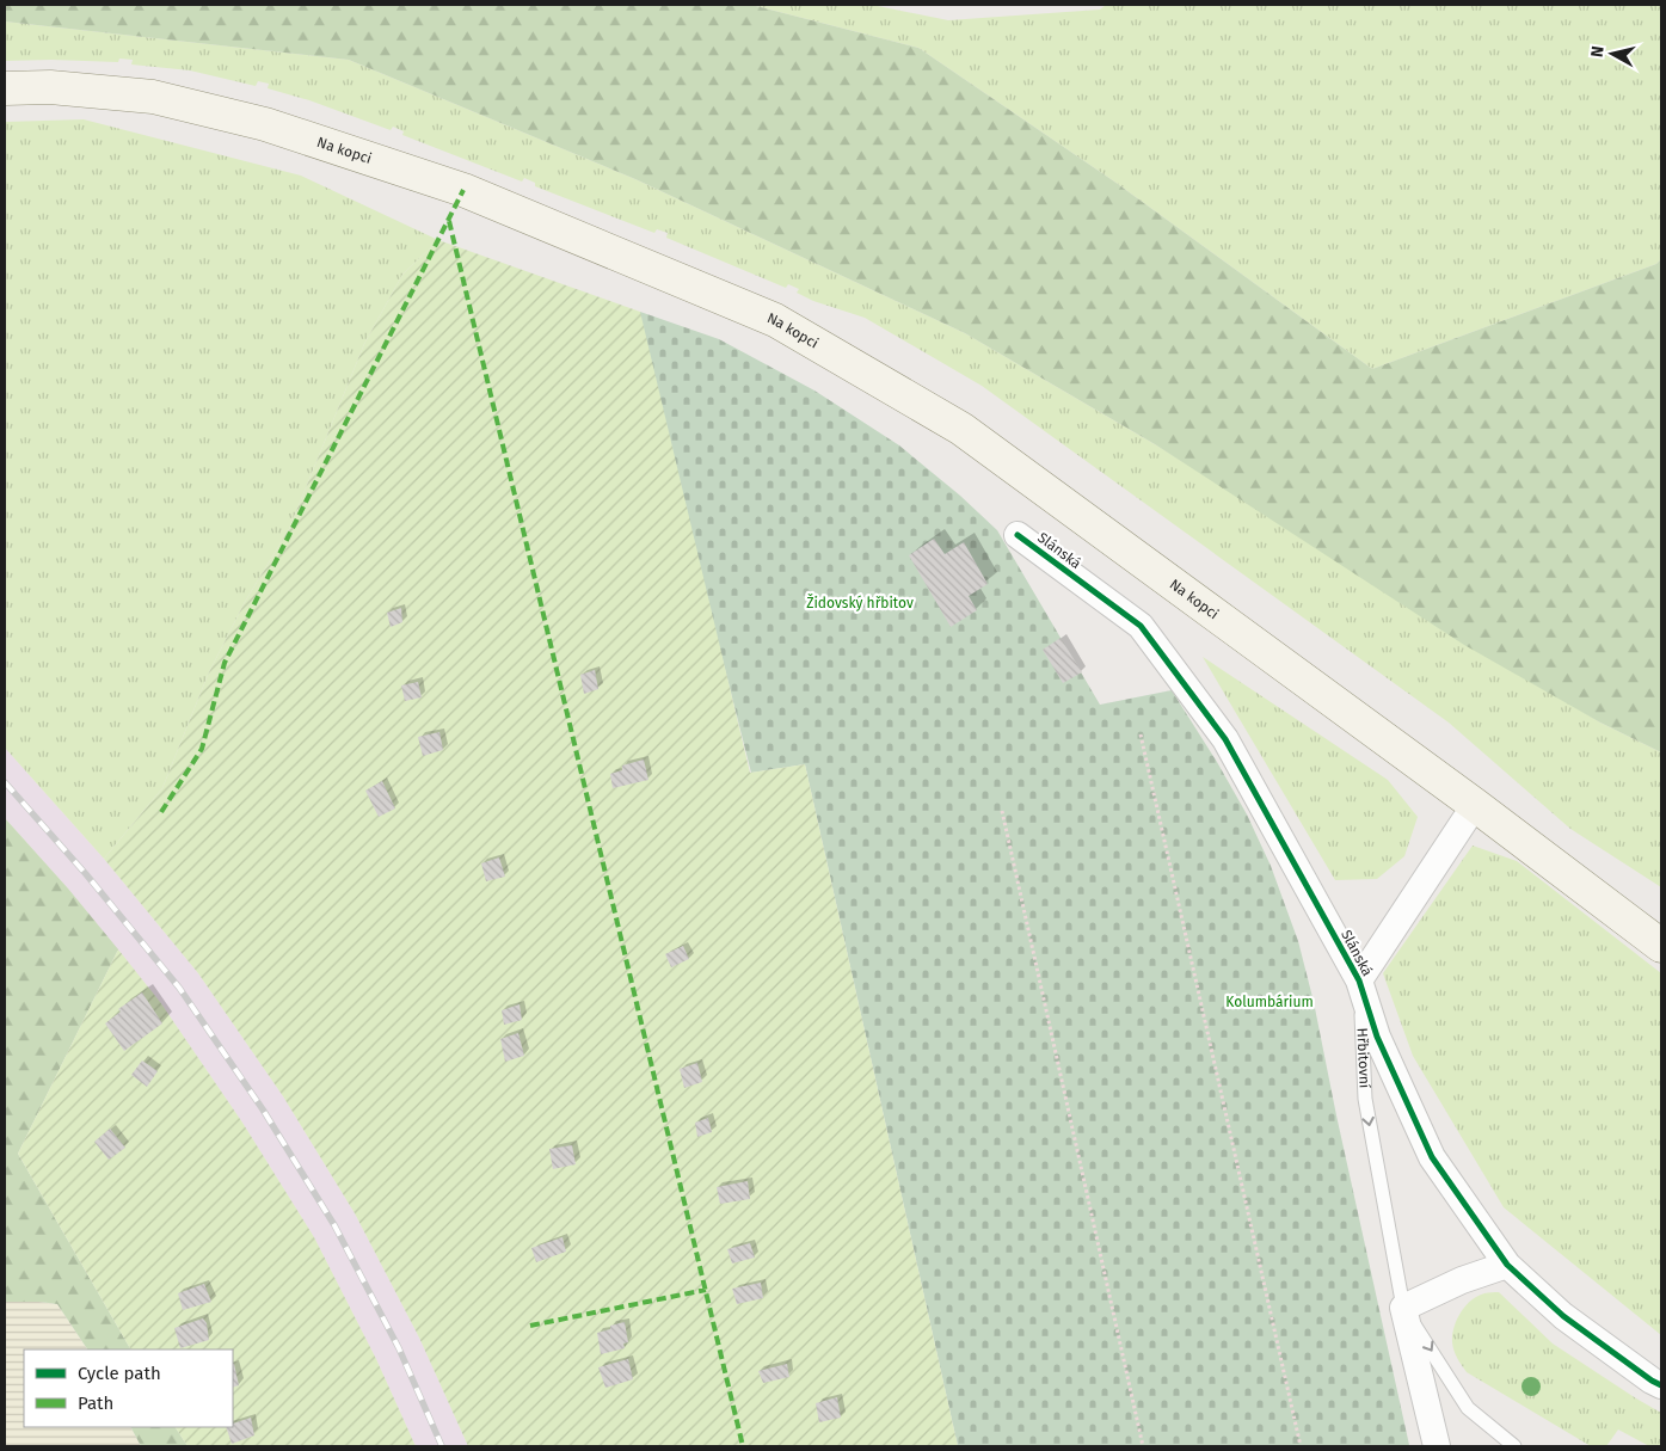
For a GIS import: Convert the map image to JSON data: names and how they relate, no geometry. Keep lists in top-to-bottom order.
{
  "streets": {
    "main road": ["Na kopci"],
    "street": ["Slánská", "Hřbitovní"]
  },
  "crossings": [
    ["Slánská", "Hřbitovní"]
  ],
  "one_way": ["Hřbitovní"],
  "parks": ["Židovský hřbitov", "Kolumbárium"],
  "legend": ["Cycle path", "Path"],
  "north": "left"
}
